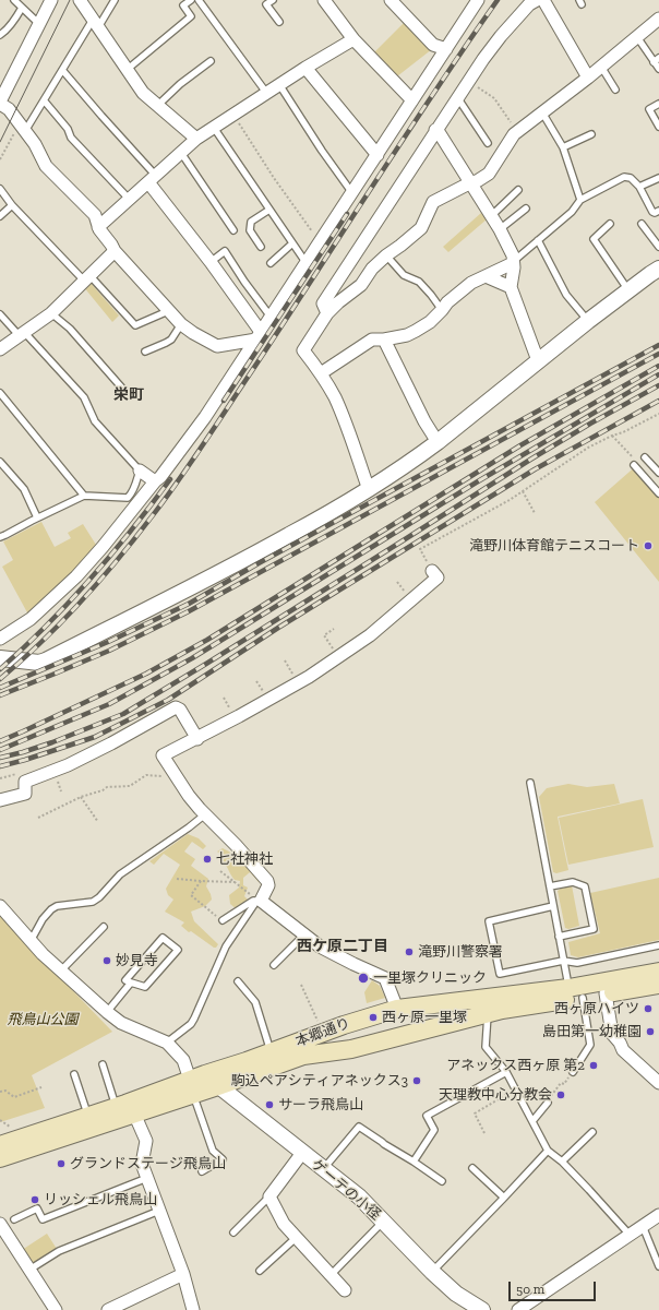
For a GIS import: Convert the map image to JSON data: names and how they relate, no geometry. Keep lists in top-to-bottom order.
{
  "streets": {
    "main road": ["本郷通り"],
    "street": ["ゲーテの小径"]
  },
  "crossings": [
    ["本郷通り", "ゲーテの小径"]
  ],
  "districts": ["栄町", "西ケ原二丁目"],
  "parks": ["飛鳥山公園"],
  "places": [
    "滝野川体育館テニスコート",
    "七社神社",
    "滝野川警察署",
    "妙見寺",
    "一里塚クリニック",
    "西ヶ原ハイツ",
    "西ヶ原一里塚",
    "島田第一幼稚園",
    "アネックス西ヶ原 第2",
    "駒込ペアシティアネックス3",
    "天理教中心分教会",
    "サーラ飛鳥山",
    "グランドステージ飛鳥山",
    "リッシェル飛鳥山"
  ],
  "scale_bar": "50 m"
}
